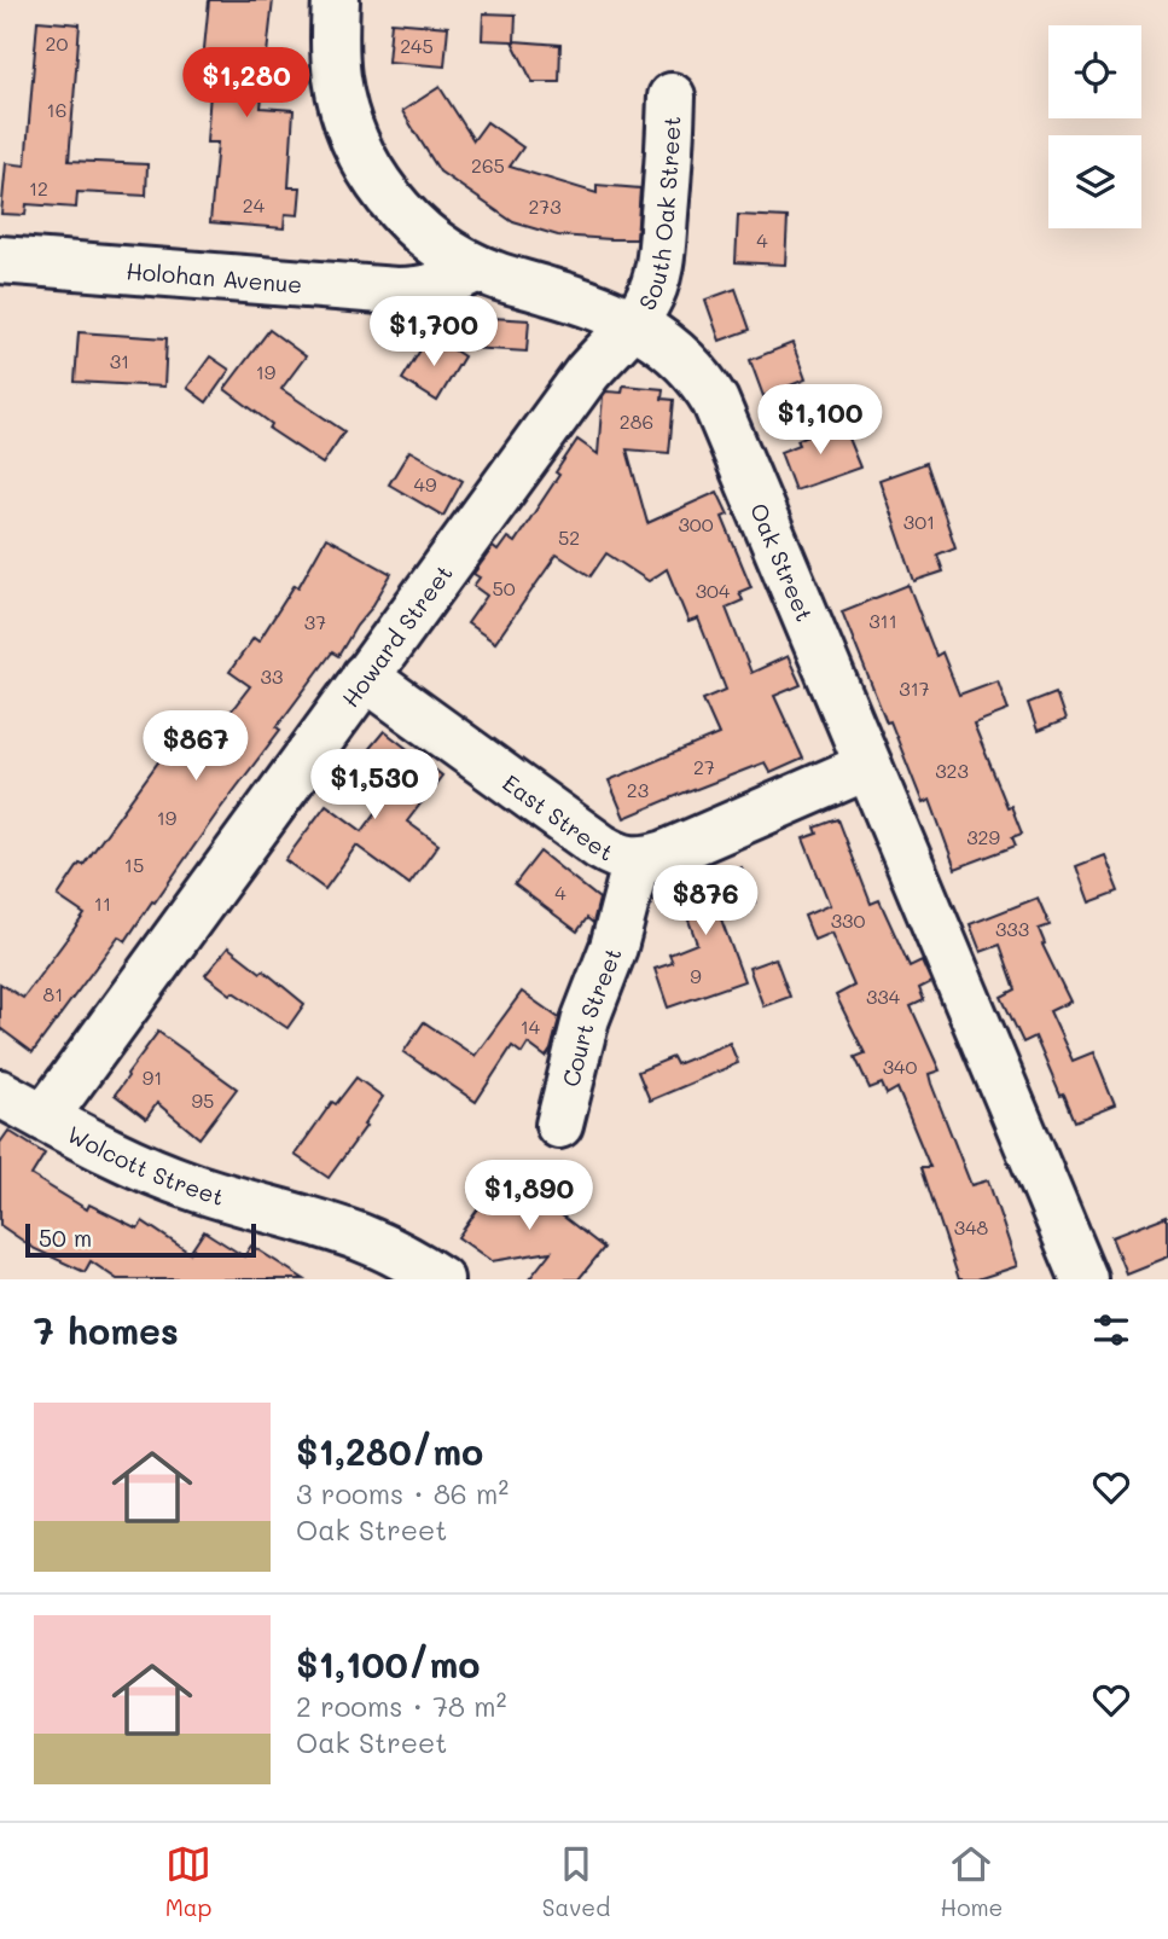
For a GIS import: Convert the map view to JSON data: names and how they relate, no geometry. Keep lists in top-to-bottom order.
{
  "streets": {
    "street": [
      "South Oak Street",
      "Holohan Avenue",
      "Oak Street",
      "Howard Street",
      "East Street",
      "Court Street",
      "Wolcott Street"
    ]
  },
  "crossings": [
    ["South Oak Street", "Oak Street"],
    ["South Oak Street", "Howard Street"],
    ["Holohan Avenue", "Oak Street"],
    ["Oak Street", "Howard Street"],
    ["Oak Street", "East Street"],
    ["Howard Street", "East Street"],
    ["Howard Street", "Wolcott Street"],
    ["East Street", "Court Street"]
  ],
  "house_numbers": [
    "20",
    "245",
    "16",
    "265",
    "12",
    "24",
    "273",
    "4",
    "31",
    "19",
    "286",
    "49",
    "301",
    "300",
    "52",
    "50",
    "304",
    "311",
    "37",
    "33",
    "317",
    "27",
    "323",
    "23",
    "19",
    "329",
    "15",
    "4",
    "11",
    "330",
    "333",
    "9",
    "81",
    "334",
    "14",
    "340",
    "91",
    "95",
    "348"
  ],
  "scale_bar": "50 m",
  "page": {
    "price": [
      "$1,280",
      "$1,700",
      "$1,100",
      "$867",
      "$1,530",
      "$876",
      "$1,890"
    ],
    "scale": "50 m",
    "heading": "7 homes",
    "list": [
      {
        "name": "$1,280/mo",
        "note": "3 rooms · 86 m² · Oak Street"
      },
      {
        "name": "$1,100/mo",
        "note": "2 rooms · 78 m² · Oak Street"
      }
    ],
    "tabs": ["Map", "Saved", "Home"]
  }
}
